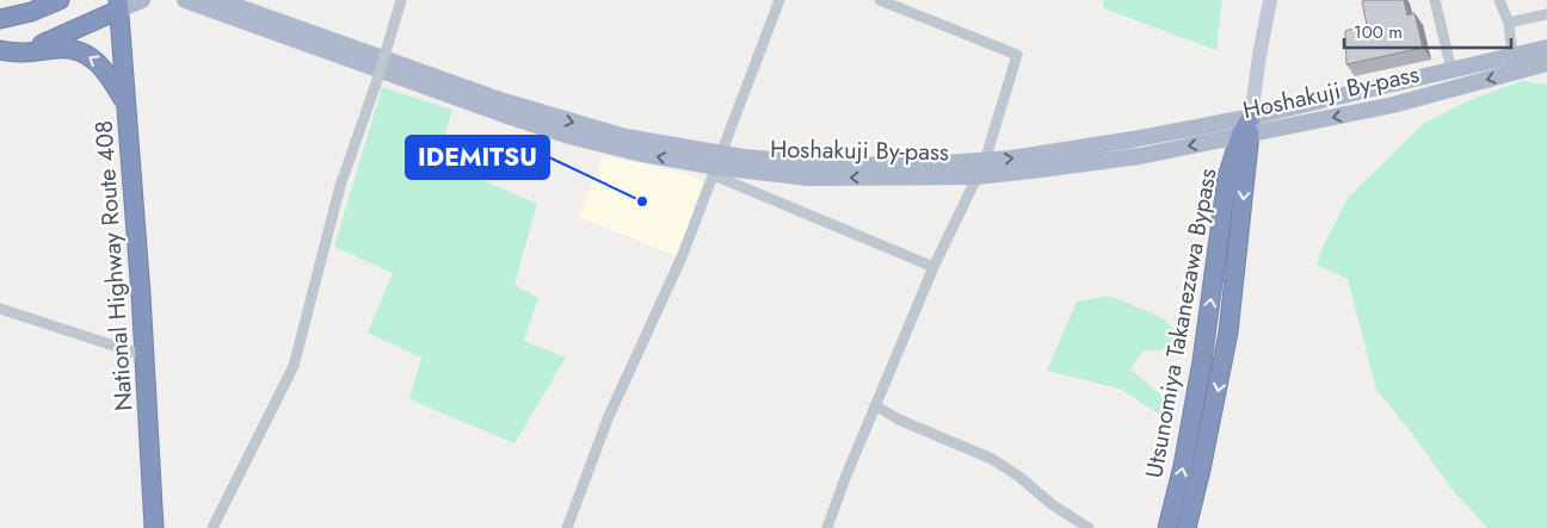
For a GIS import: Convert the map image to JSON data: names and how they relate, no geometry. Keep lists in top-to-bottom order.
{
  "streets": {
    "highway": ["National Highway Route 408", "Utsunomiya Takanezawa Bypass"],
    "main road": ["Hoshakuji By-pass"]
  },
  "crossings": [
    ["Hoshakuji By-pass", "Utsunomiya Takanezawa Bypass"]
  ],
  "places": ["IDEMITSU"],
  "scale_bar": "100 m"
}
